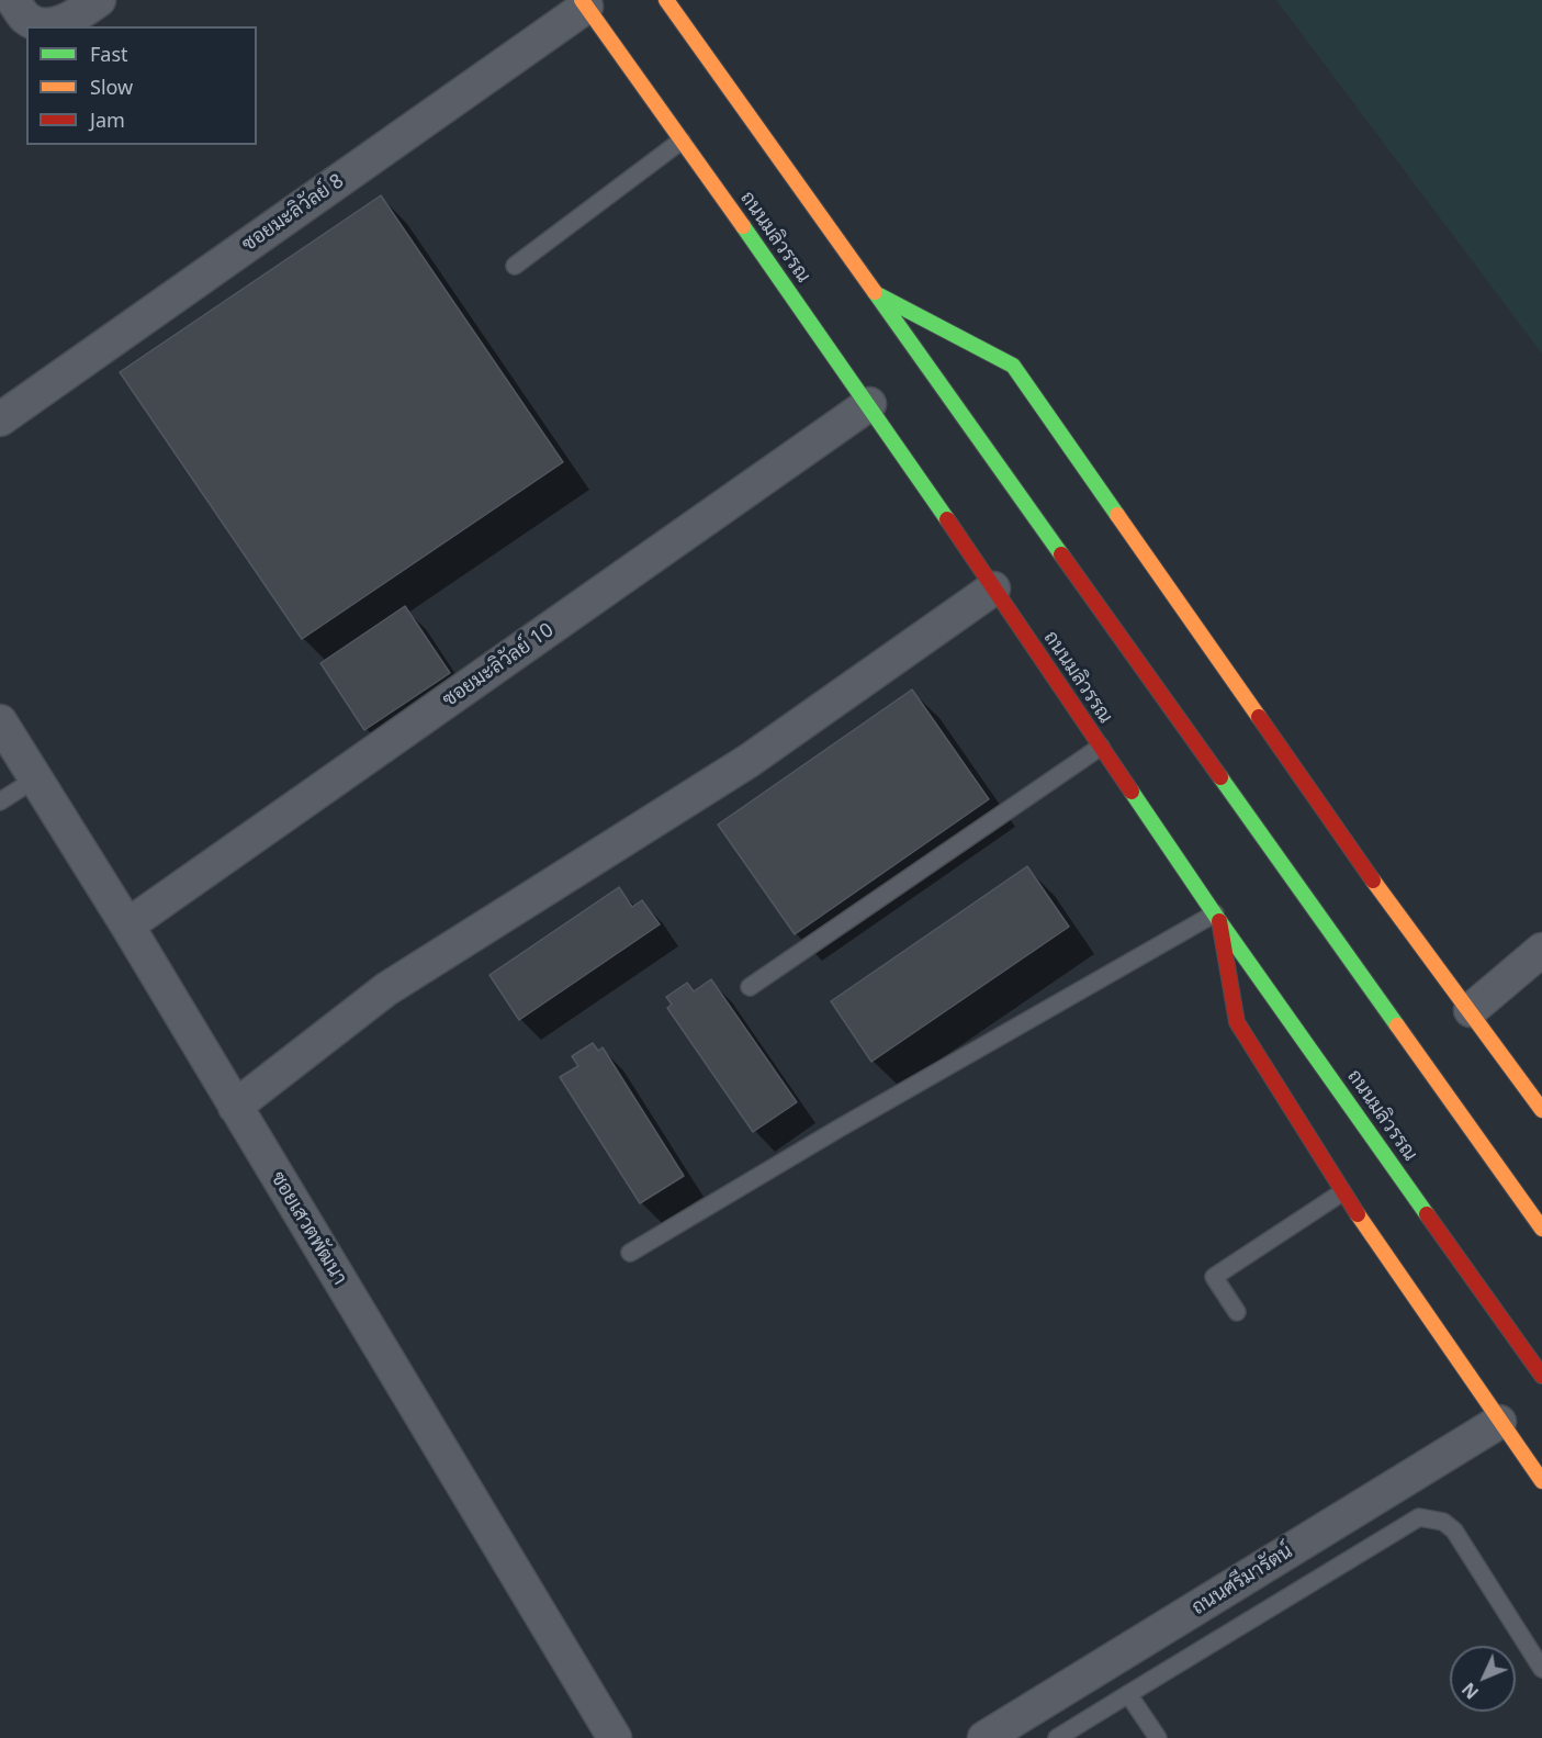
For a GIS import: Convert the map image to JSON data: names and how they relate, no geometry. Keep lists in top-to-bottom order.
{
  "streets": {
    "main road": ["ถนนมลิวรรณ"],
    "street": [
      "ซอยมะลิวัลย์ 8",
      "ซอยมะลิวัลย์ 10",
      "ซอยเสวตพัฒนา",
      "ถนนศรีมารัตน์"
    ]
  },
  "crossings": [
    ["ซอยมะลิวัลย์ 8", "ถนนมลิวรรณ"],
    ["ถนนมลิวรรณ", "ซอยมะลิวัลย์ 10"],
    ["ซอยมะลิวัลย์ 10", "ซอยเสวตพัฒนา"]
  ],
  "legend": ["Fast", "Slow", "Jam"],
  "north": "bottom left"
}
